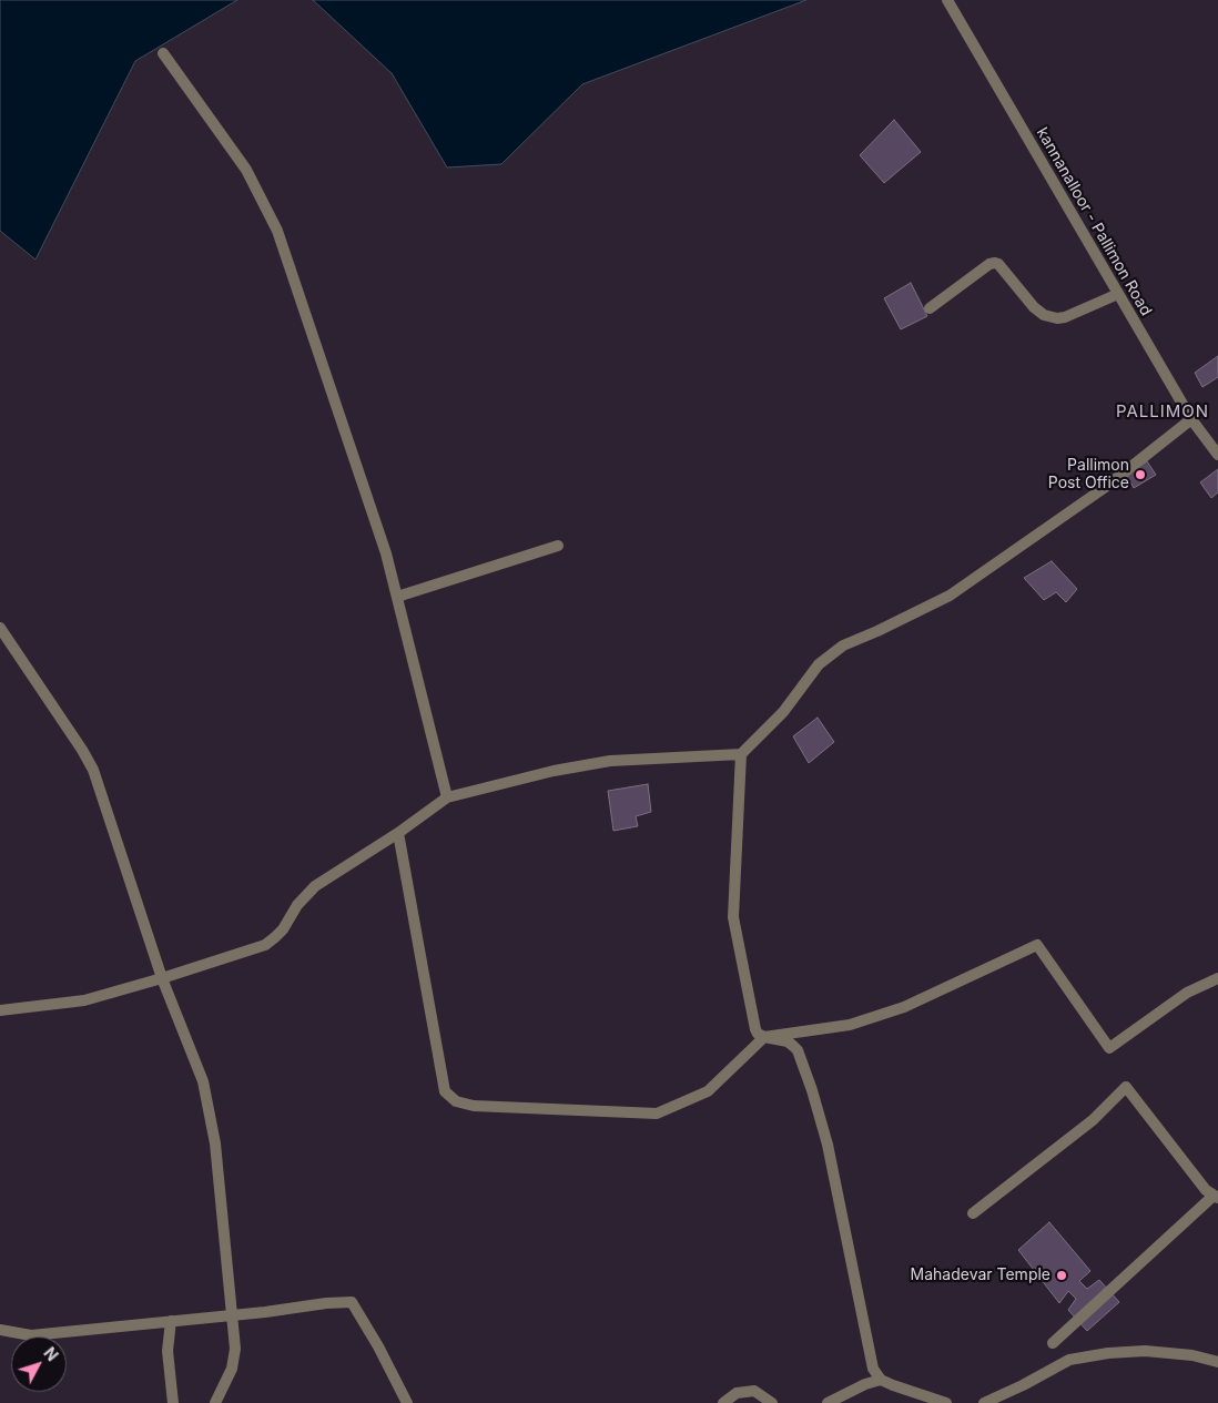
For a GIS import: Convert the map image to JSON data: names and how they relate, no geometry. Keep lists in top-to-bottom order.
{
  "streets": {
    "street": ["kannanalloor - Pallimon Road"]
  },
  "districts": ["PALLIMON"],
  "places": ["Pallimon Post Office", "Mahadevar Temple"],
  "north": "top right"
}
